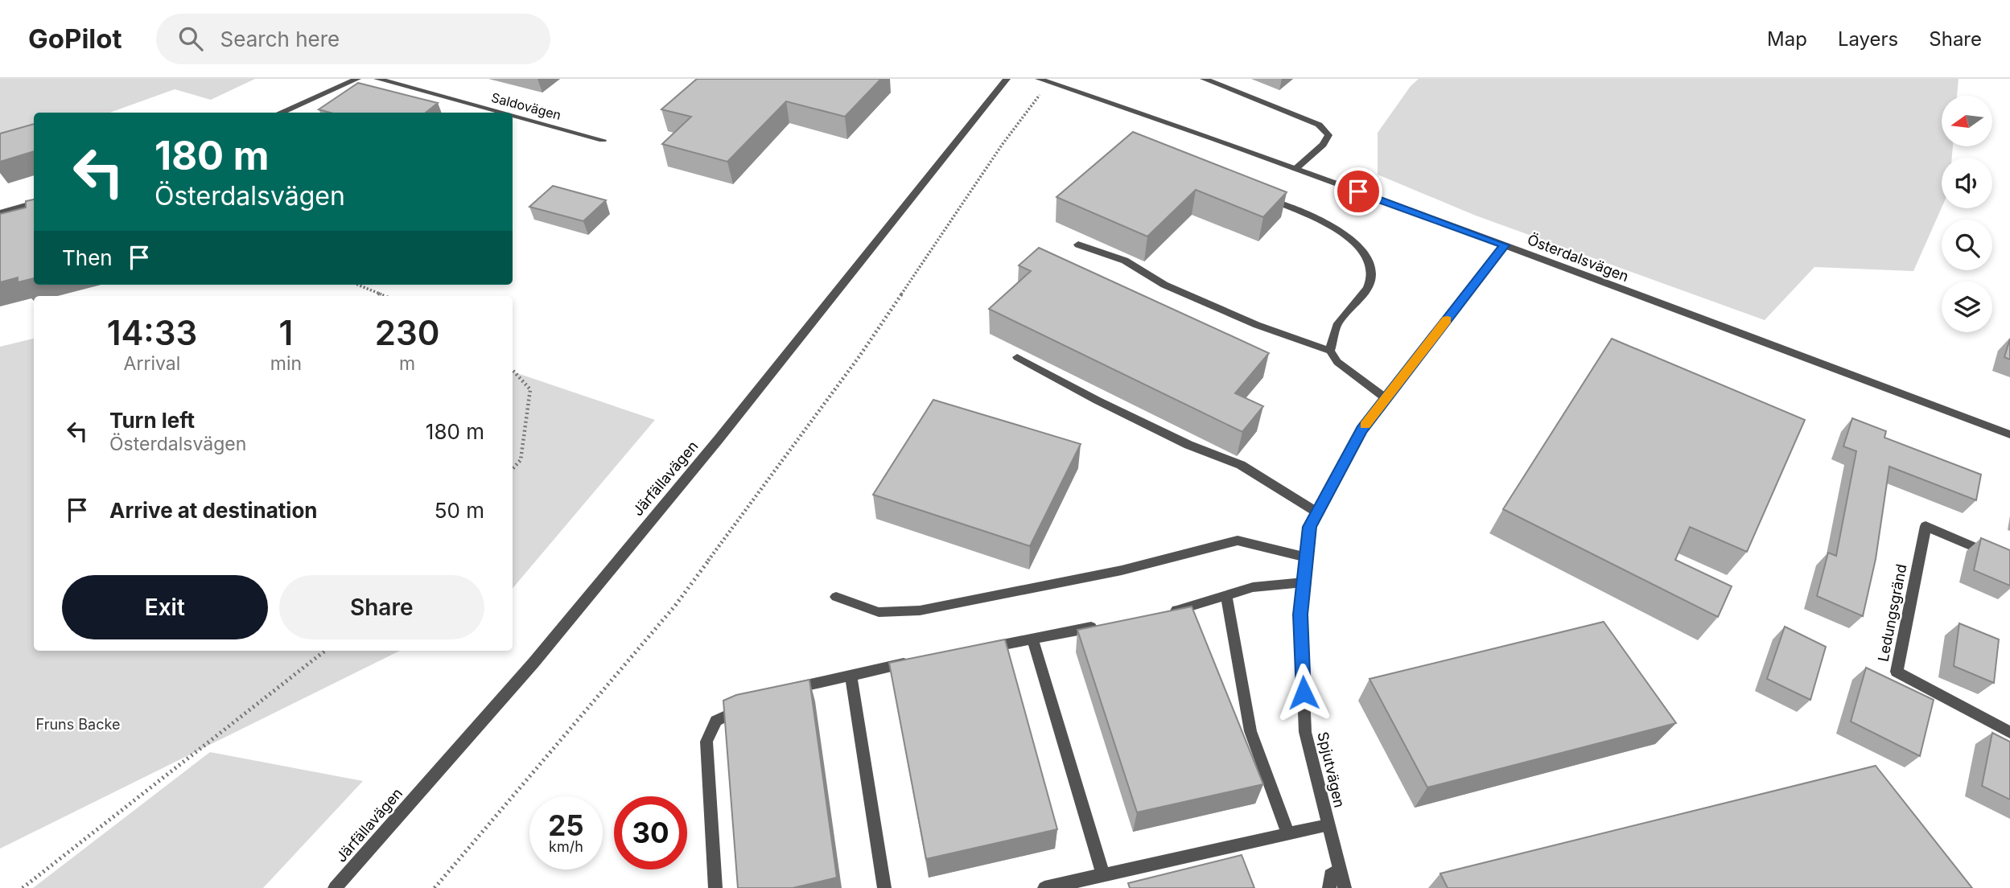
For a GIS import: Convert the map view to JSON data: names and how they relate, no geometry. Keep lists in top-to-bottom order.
{
  "streets": {
    "street": [
      "Saldovägen",
      "Österdalsvägen",
      "Järfällavägen",
      "Ledungsgränd",
      "Spjutvägen"
    ]
  },
  "crossings": [
    ["Österdalsvägen", "Spjutvägen"]
  ],
  "parks": ["Fruns Backe"],
  "north": "left",
  "page": {
    "header": "GoPilot",
    "search": "Search here",
    "nav": ["Map", "Layers", "Share"],
    "turn": ["180 m", "Österdalsvägen"],
    "then": "Then",
    "eta": [
      "14:33",
      "Arrival",
      "1",
      "min",
      "230",
      "m"
    ],
    "list": [
      {
        "name": "Turn left",
        "note": "Österdalsvägen",
        "value": "180 m"
      },
      {
        "name": "Arrive at destination",
        "value": "50 m"
      }
    ],
    "buttons": ["Exit", "Share"],
    "speed": "25 km/h",
    "limit": "30"
  }
}
